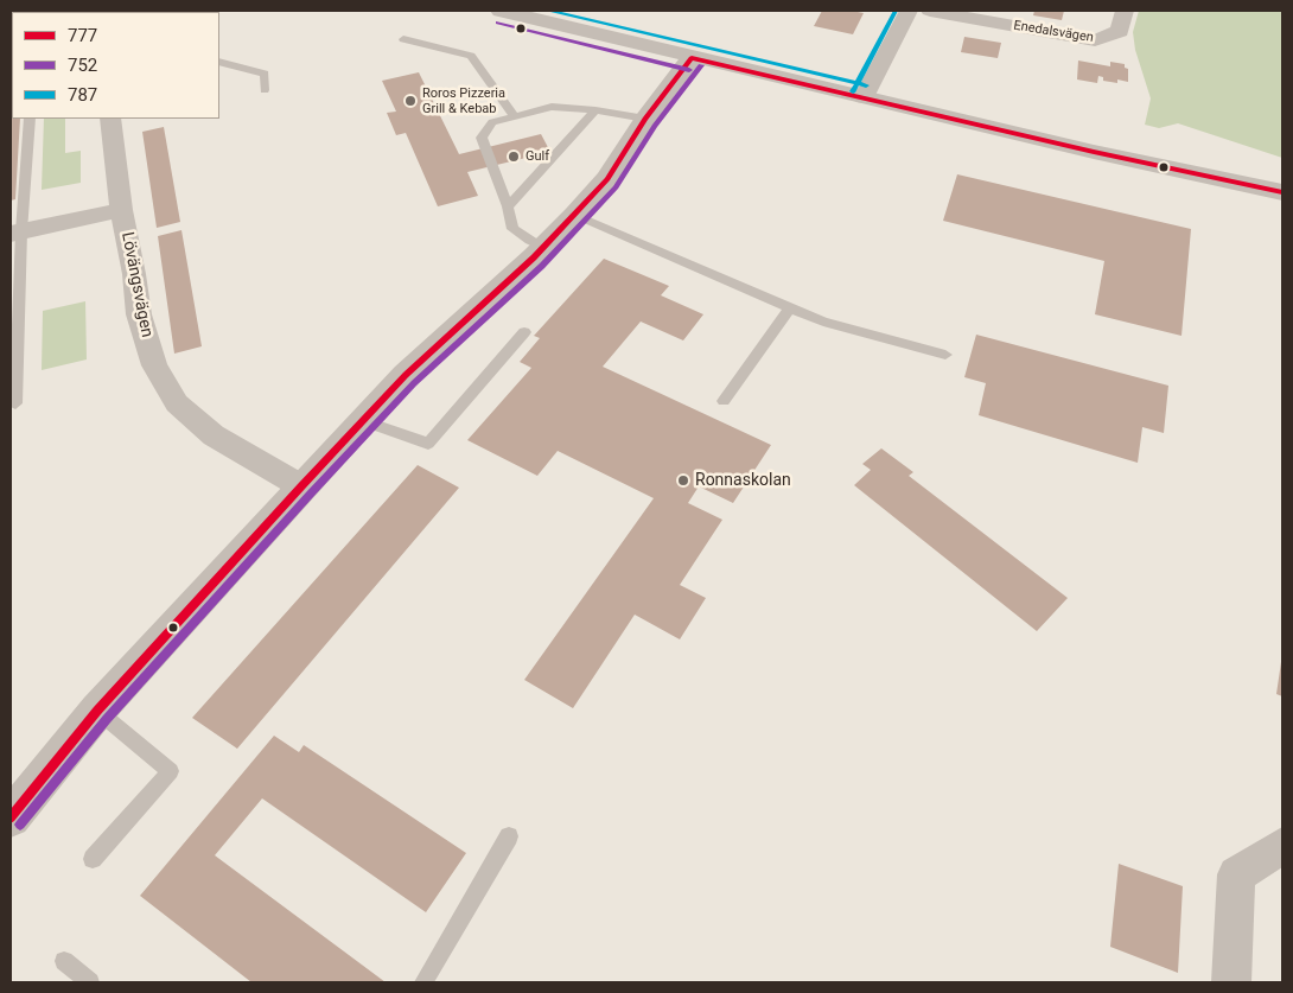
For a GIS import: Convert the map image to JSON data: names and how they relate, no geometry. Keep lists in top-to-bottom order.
{
  "streets": {
    "street": ["Enedalsvägen", "Lövängsvägen"]
  },
  "places": ["Roros Pizzeria Grill & Kebab", "Gulf", "Ronnaskolan"],
  "lines": ["transit line 787", "transit line 752", "transit line 777"],
  "legend": ["777", "752", "787"]
}
